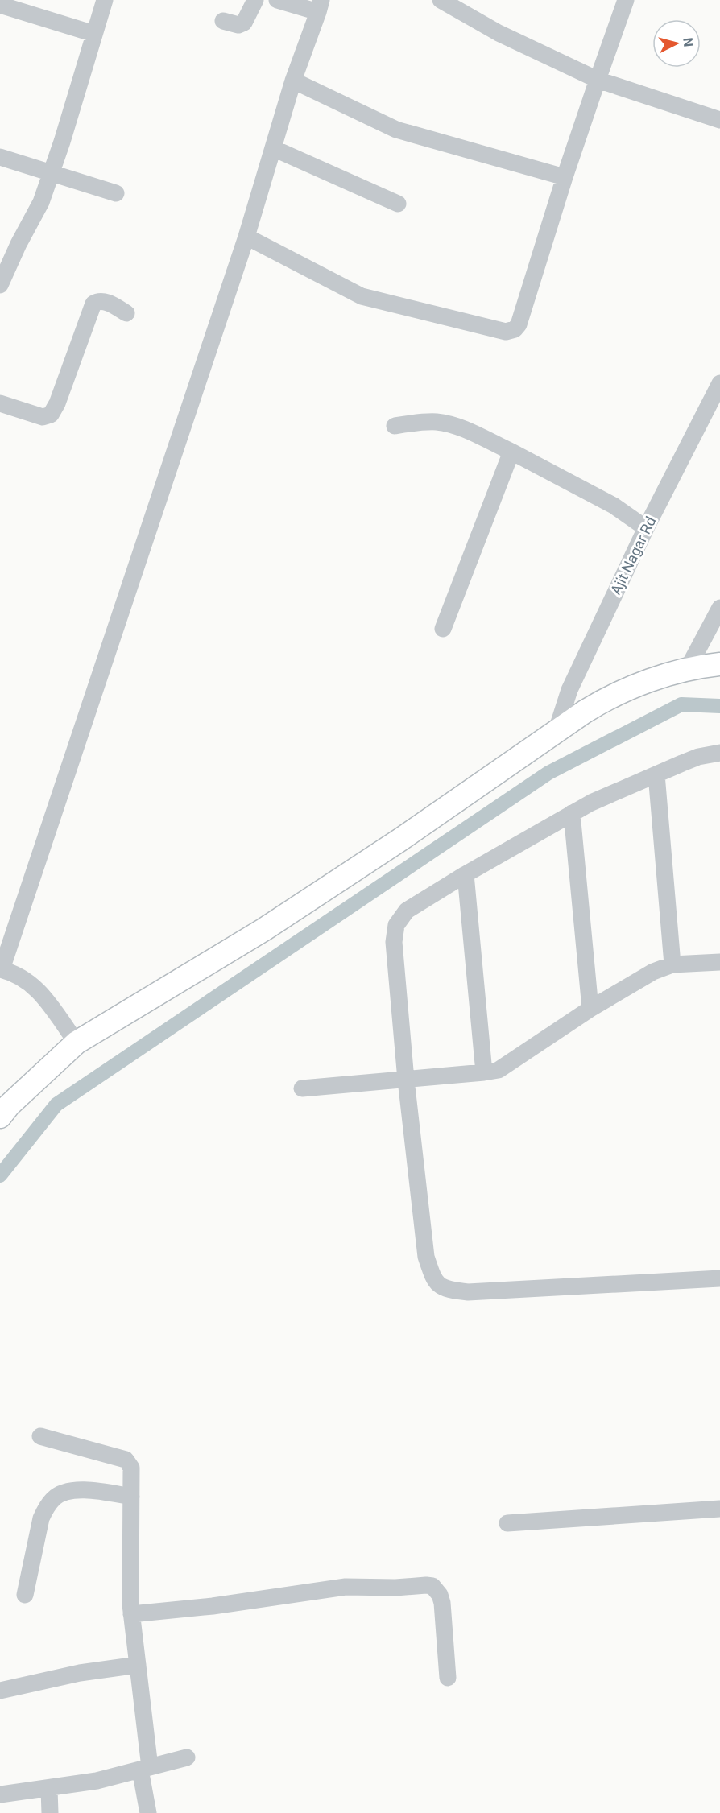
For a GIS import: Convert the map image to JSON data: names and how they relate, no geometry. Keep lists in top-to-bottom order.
{
  "streets": {
    "street": ["Ajit Nagar Rd"]
  },
  "north": "right"
}
